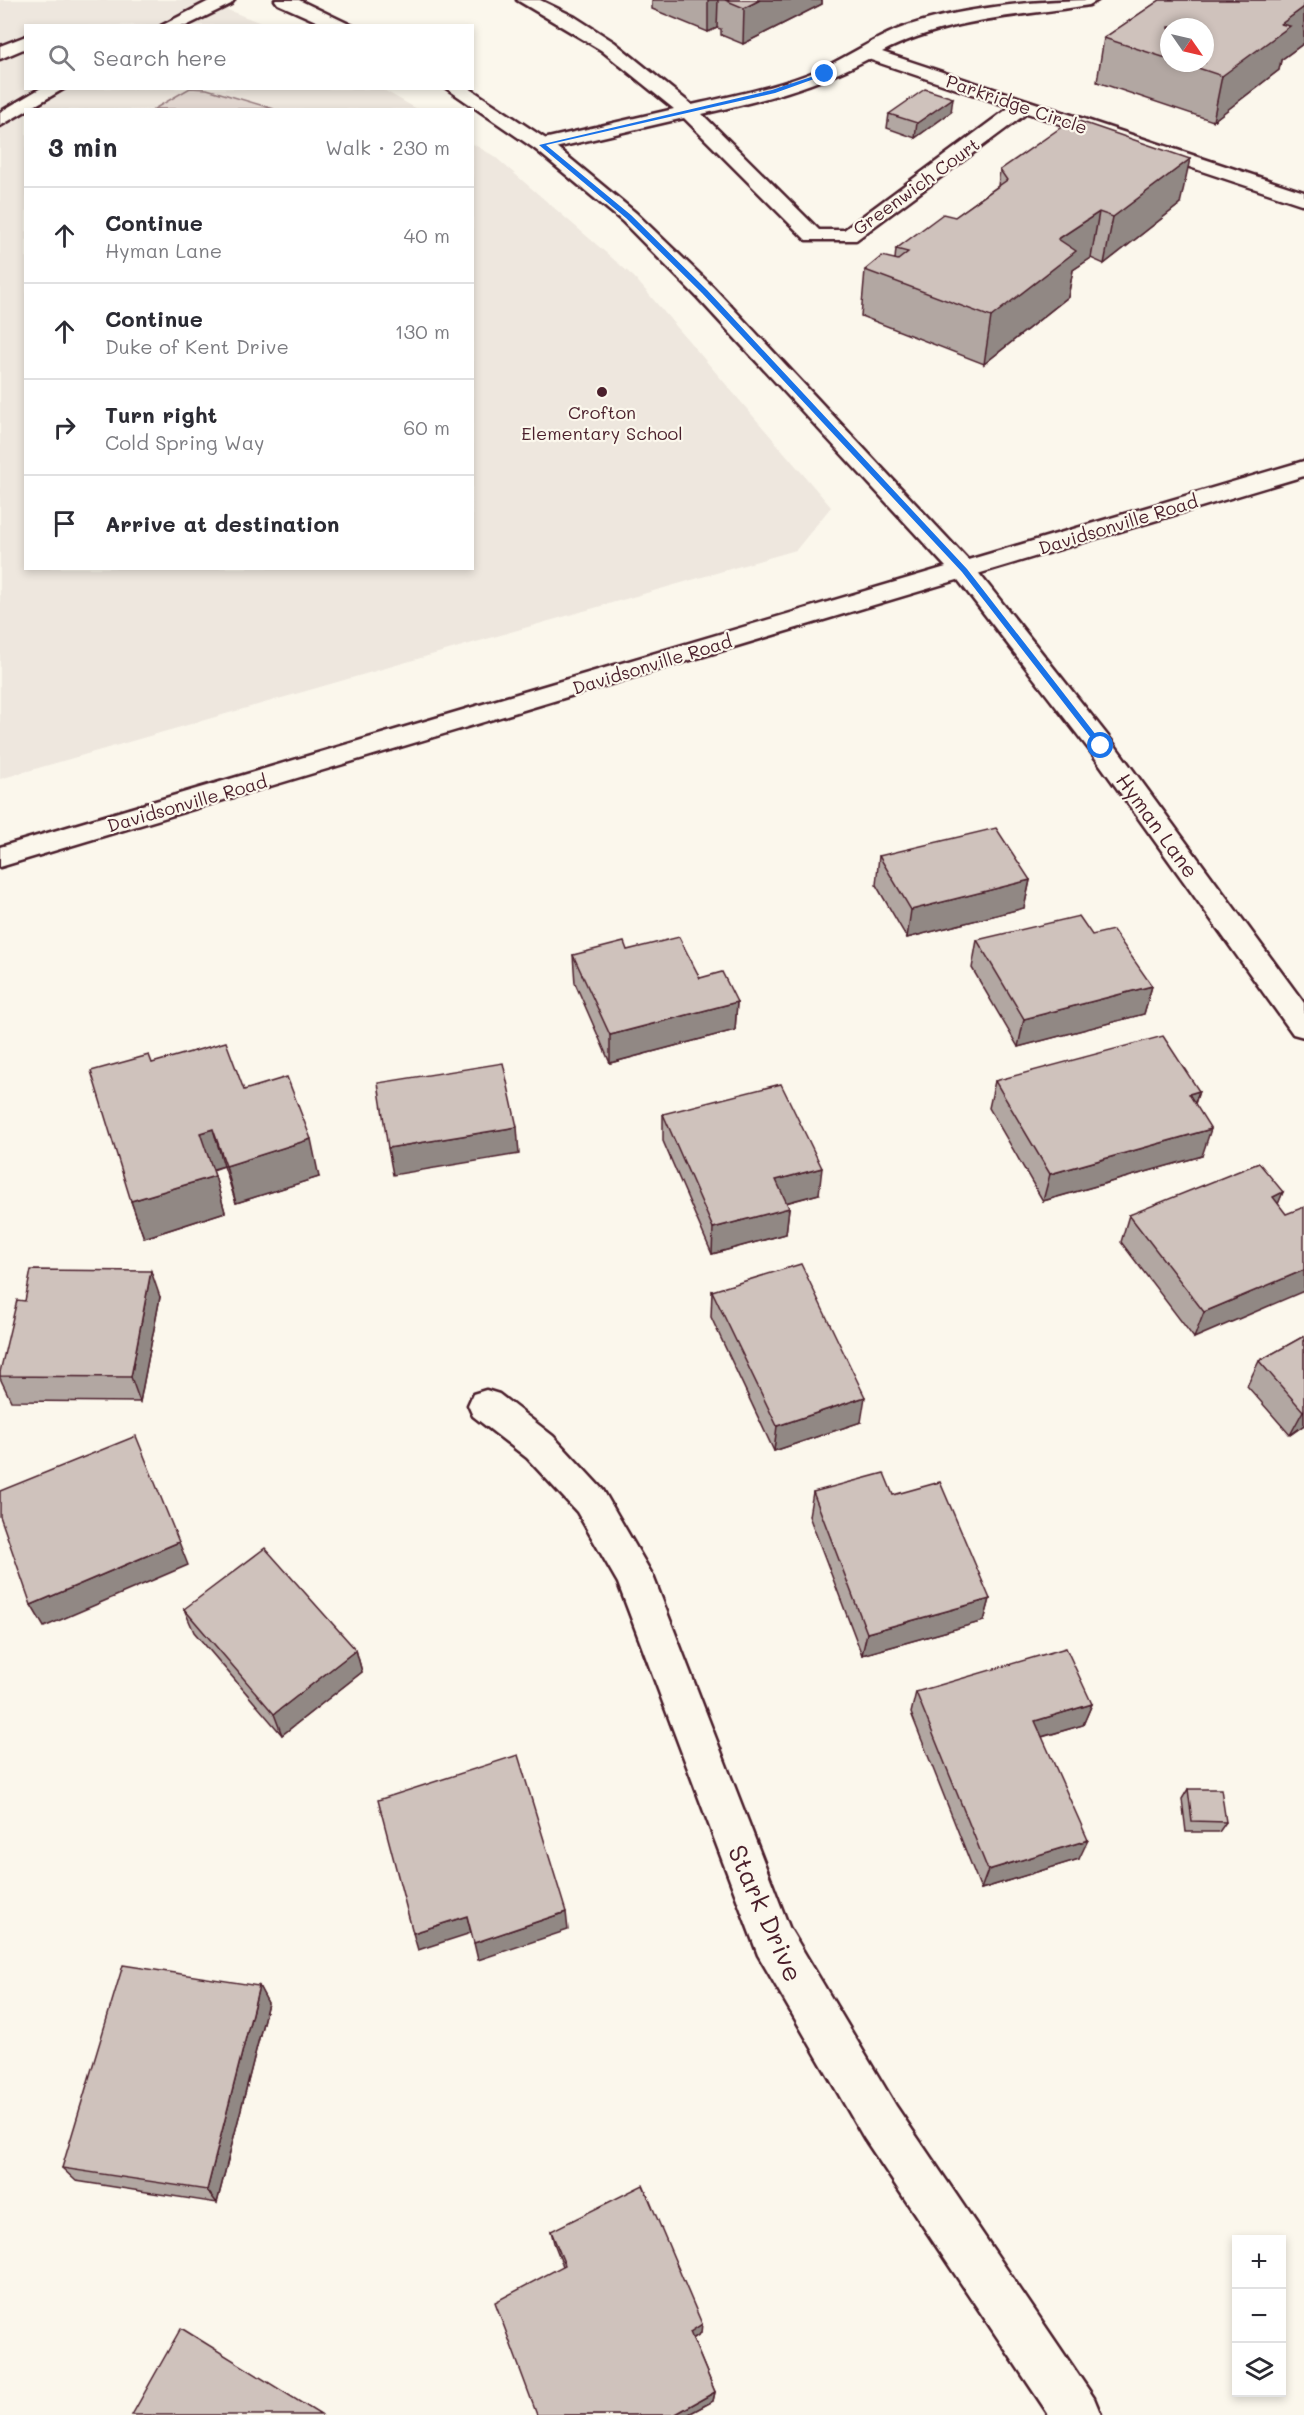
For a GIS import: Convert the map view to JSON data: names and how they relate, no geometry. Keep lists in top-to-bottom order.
{
  "streets": {
    "street": [
      "Parkridge Circle",
      "Greenwich Court",
      "Davidsonville Road",
      "Hyman Lane",
      "Stark Drive"
    ]
  },
  "crossings": [
    ["Parkridge Circle", "Greenwich Court"],
    ["Davidsonville Road", "Hyman Lane"]
  ],
  "places": ["Crofton Elementary School"],
  "north": "bottom right",
  "page": {
    "search": "Search here",
    "heading": ["3 min", "Walk · 230 m"],
    "list": [
      ["Continue", "Hyman Lane", "40 m"],
      ["Continue", "Duke of Kent Drive", "130 m"],
      ["Turn right", "Cold Spring Way", "60 m"],
      "Arrive at destination"
    ],
    "map_buttons": ["+", "−"]
  }
}
